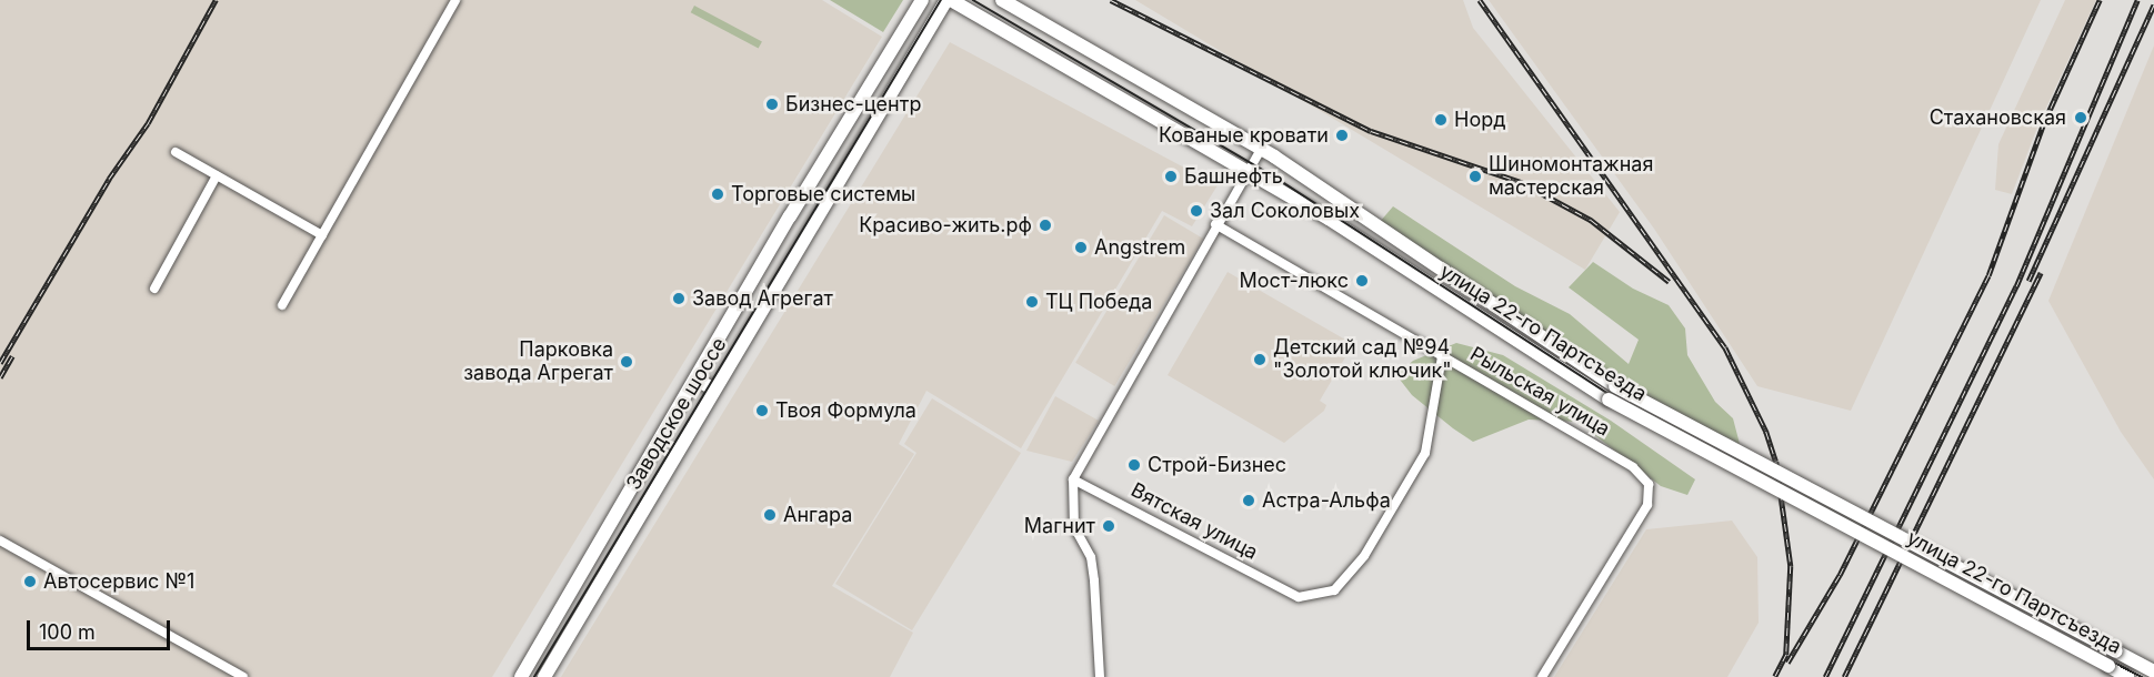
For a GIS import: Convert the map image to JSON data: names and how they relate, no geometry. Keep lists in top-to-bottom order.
{
  "streets": {
    "main road": ["улица 22-го Партсъезда", "Заводское шоссе"],
    "street": ["Рыльская улица", "Вятская улица"]
  },
  "crossings": [
    ["улица 22-го Партсъезда", "Заводское шоссе"],
    ["Рыльская улица", "Вятская улица"]
  ],
  "places": [
    "Бизнес-центр",
    "Стахановская",
    "Норд",
    "Кованые кровати",
    "Башнефть",
    "Шиномонтажная мастерская",
    "Торговые системы",
    "Зал Соколовых",
    "Красиво-жить.рф",
    "Angstrem",
    "Мост-люкс",
    "Завод Агрегат",
    "ТЦ Победа",
    "Детский сад №94 \"Золотой ключик\"",
    "Парковка завода Агрегат",
    "Твоя Формула",
    "Строй-Бизнес",
    "Астра-Альфа",
    "Ангара",
    "Магнит",
    "Автосервис №1"
  ],
  "scale_bar": "100 m"
}
